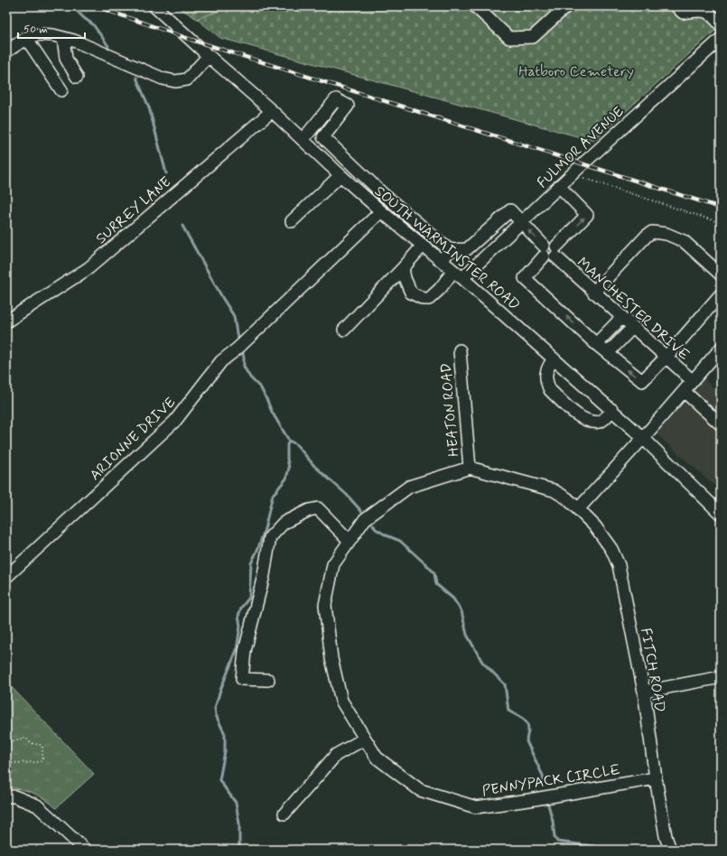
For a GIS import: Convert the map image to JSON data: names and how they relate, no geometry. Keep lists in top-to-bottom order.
{
  "streets": {
    "street": [
      "FULMOR AVENUE",
      "SURREY LANE",
      "SOUTH WARMINSTER ROAD",
      "MANCHESTER DRIVE",
      "HEATON ROAD",
      "ARIONNE DRIVE",
      "FITCH ROAD",
      "PENNYPACK CIRCLE"
    ]
  },
  "crossings": [
    ["FULMOR AVENUE", "SOUTH WARMINSTER ROAD"],
    ["FULMOR AVENUE", "MANCHESTER DRIVE"],
    ["SURREY LANE", "SOUTH WARMINSTER ROAD"],
    ["SOUTH WARMINSTER ROAD", "ARIONNE DRIVE"],
    ["HEATON ROAD", "PENNYPACK CIRCLE"],
    ["FITCH ROAD", "PENNYPACK CIRCLE"]
  ],
  "parks": ["Hatboro Cemetery"],
  "scale_bar": "50 m"
}
